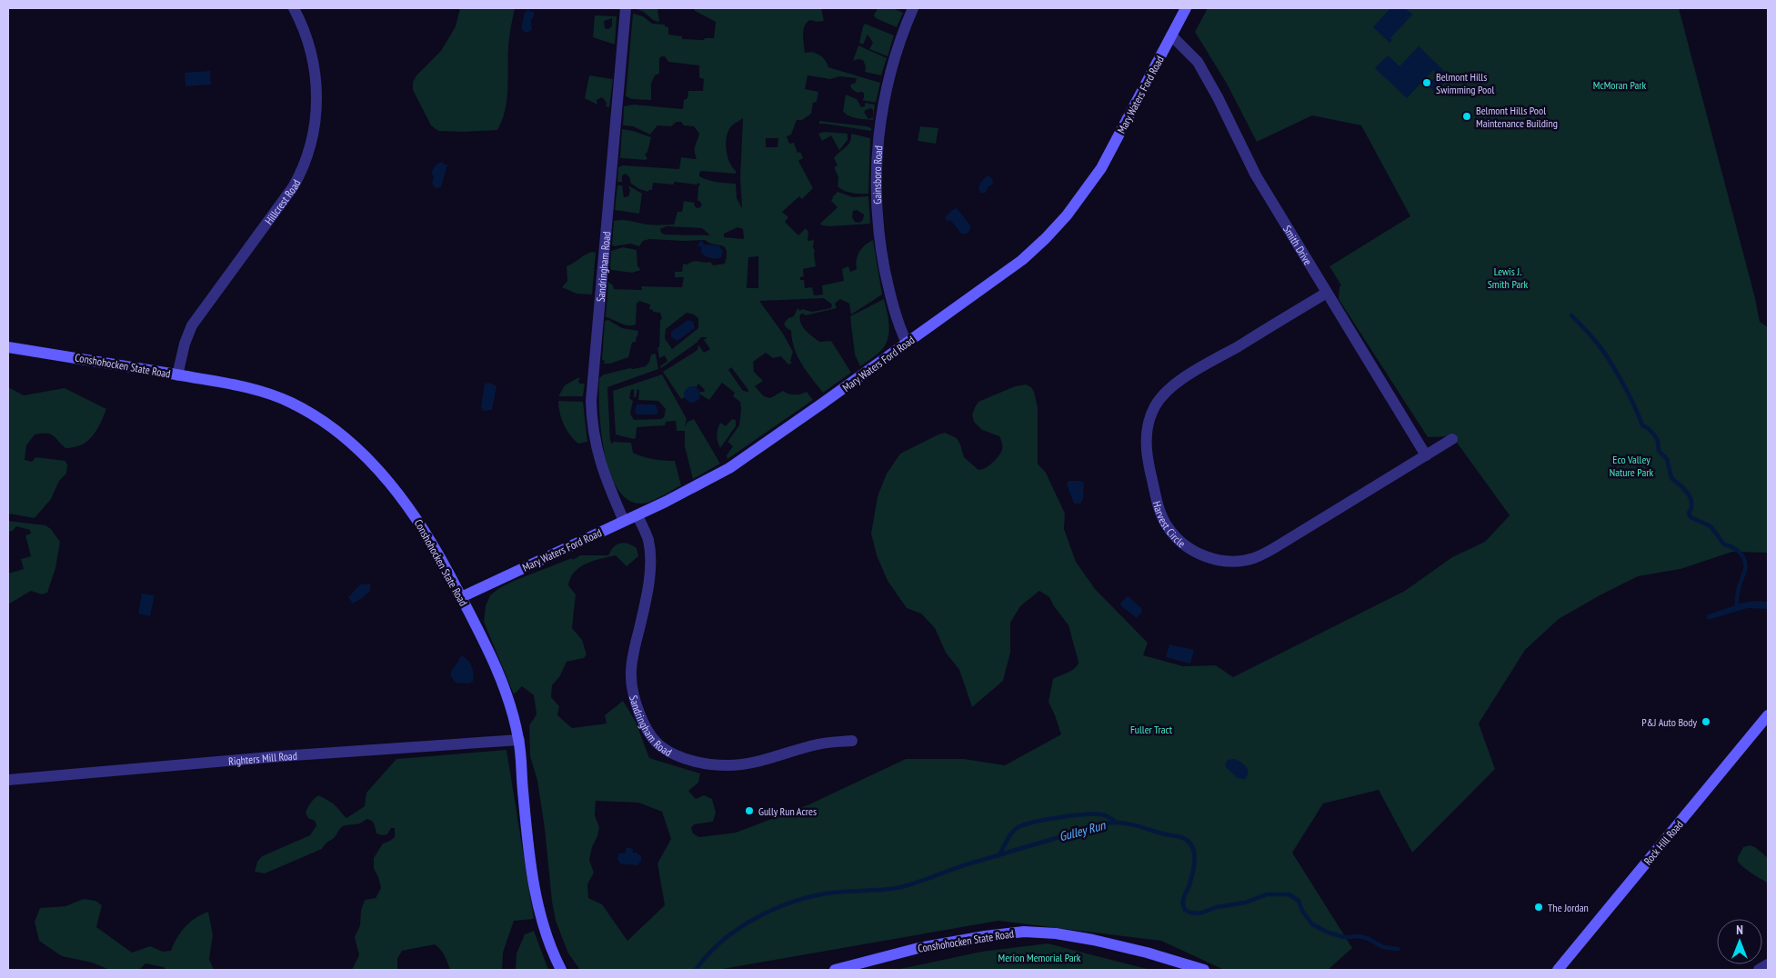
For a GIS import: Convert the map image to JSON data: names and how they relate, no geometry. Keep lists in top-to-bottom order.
{
  "streets": {
    "main road": ["Mary Waters Ford Road", "Conshohocken State Road", "Rock Hill Road"],
    "street": [
      "Gainsboro Road",
      "Hillcrest Road",
      "Smith Drive",
      "Sandringham Road",
      "Harvest Circle",
      "Righters Mill Road"
    ]
  },
  "crossings": [
    ["Mary Waters Ford Road", "Gainsboro Road"],
    ["Mary Waters Ford Road", "Smith Drive"],
    ["Mary Waters Ford Road", "Sandringham Road"],
    ["Mary Waters Ford Road", "Conshohocken State Road"],
    ["Hillcrest Road", "Conshohocken State Road"],
    ["Smith Drive", "Harvest Circle"],
    ["Conshohocken State Road", "Righters Mill Road"]
  ],
  "water": ["Gulley Run"],
  "parks": [
    "McMoran Park",
    "Lewis J. Smith Park",
    "Eco Valley Nature Park",
    "Fuller Tract",
    "Merion Memorial Park"
  ],
  "places": [
    "Belmont Hills Swimming Pool",
    "Belmont Hills Pool Maintenance Building",
    "P&J Auto Body",
    "Gully Run Acres",
    "The Jordan"
  ],
  "north": "top"
}
